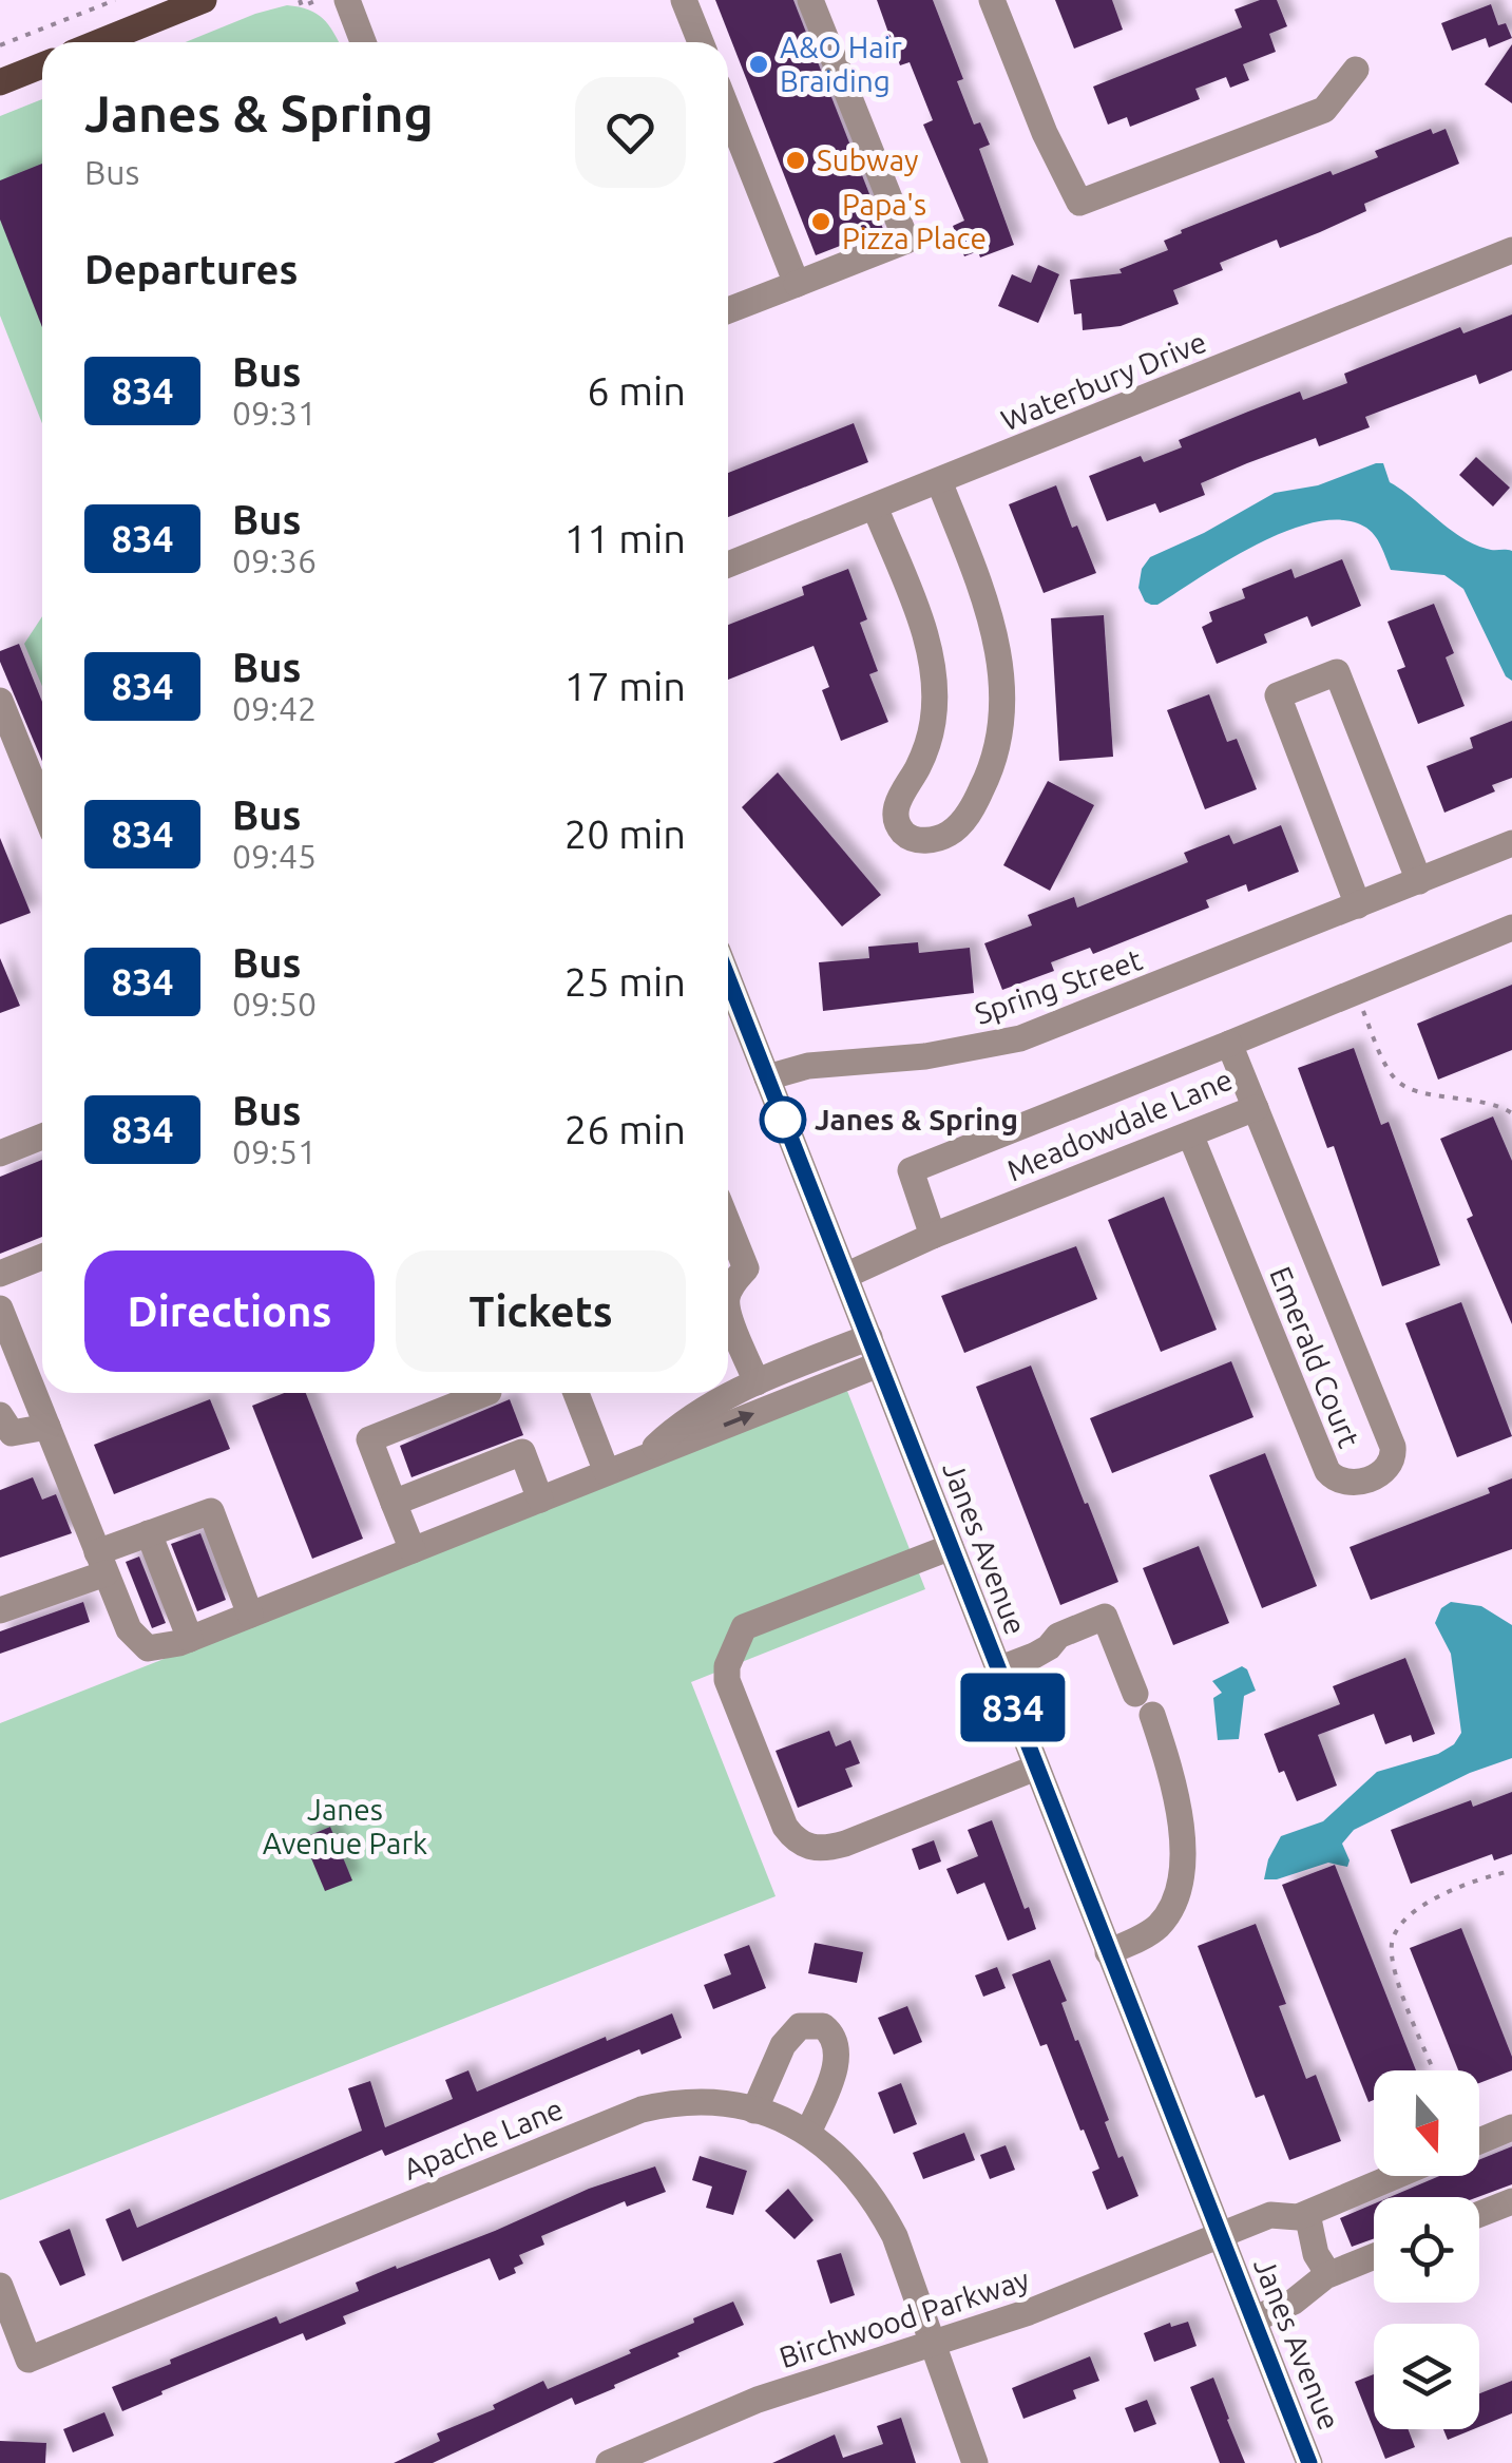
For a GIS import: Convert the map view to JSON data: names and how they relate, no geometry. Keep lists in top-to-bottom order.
{
  "streets": {
    "street": [
      "Waterbury Drive",
      "Spring Street",
      "Meadowdale Lane",
      "Emerald Court",
      "Janes Avenue",
      "Apache Lane",
      "Birchwood Parkway"
    ]
  },
  "crossings": [
    ["Spring Street", "Janes Avenue"],
    ["Meadowdale Lane", "Emerald Court"],
    ["Meadowdale Lane", "Janes Avenue"],
    ["Janes Avenue", "Birchwood Parkway"],
    ["Apache Lane", "Birchwood Parkway"]
  ],
  "parks": ["Janes Avenue Park"],
  "places": [
    "A&O Hair Braiding",
    "Subway",
    "Papa's Pizza Place",
    "Janes & Spring"
  ],
  "lines": ["bus line 834"],
  "north": "bottom",
  "page": {
    "on_map": "834",
    "heading": [
      ["Janes & Spring", "Bus"],
      "Departures"
    ],
    "list": [
      {
        "mark": "834",
        "name": "Bus",
        "note": "09:31",
        "value": "6 min"
      },
      {
        "mark": "834",
        "name": "Bus",
        "note": "09:36",
        "value": "11 min"
      },
      {
        "mark": "834",
        "name": "Bus",
        "note": "09:42",
        "value": "17 min"
      },
      {
        "mark": "834",
        "name": "Bus",
        "note": "09:45",
        "value": "20 min"
      },
      {
        "mark": "834",
        "name": "Bus",
        "note": "09:50",
        "value": "25 min"
      },
      {
        "mark": "834",
        "name": "Bus",
        "note": "09:51",
        "value": "26 min"
      }
    ],
    "buttons": ["Directions", "Tickets"]
  }
}
